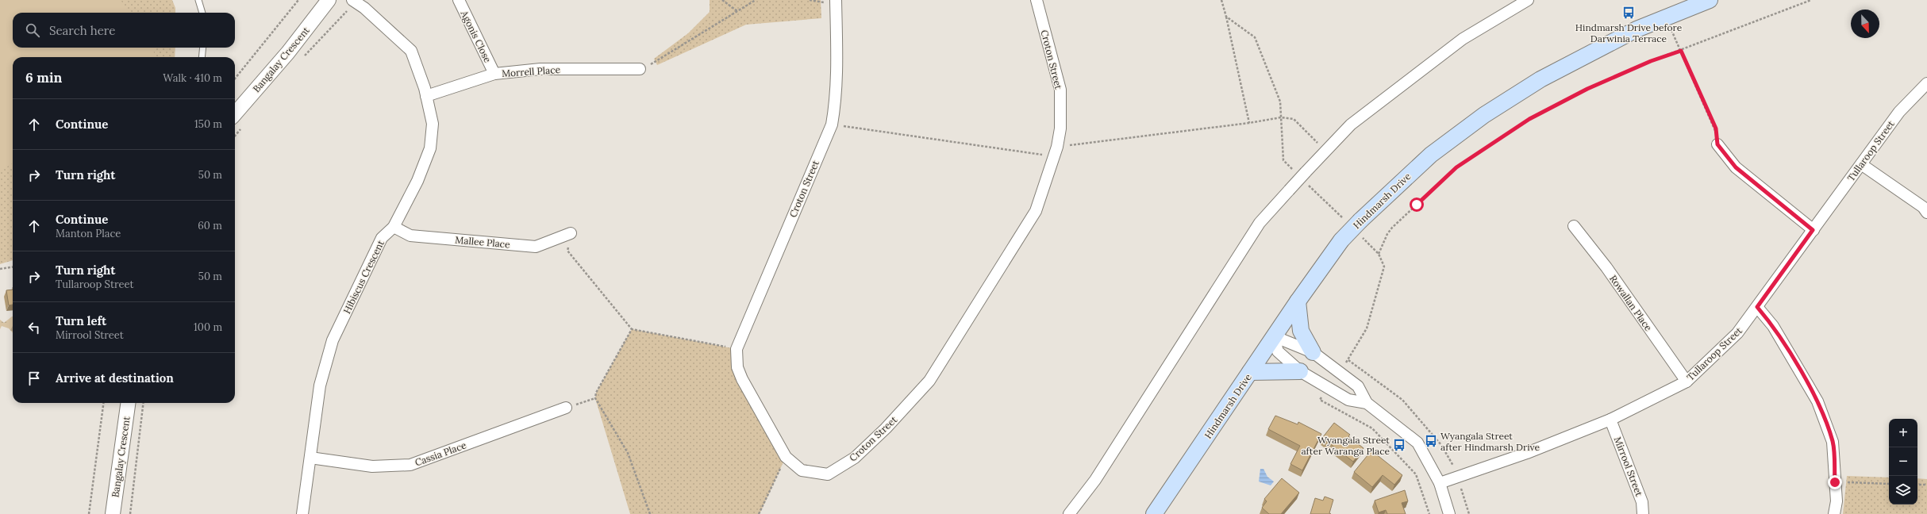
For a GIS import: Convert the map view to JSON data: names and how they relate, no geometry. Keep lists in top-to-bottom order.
{
  "streets": {
    "main road": ["Hindmarsh Drive"],
    "street": [
      "Agonis Close",
      "Bangalay Crescent",
      "Croton Street",
      "Morrell Place",
      "Tullaroop Street",
      "Mallee Place",
      "Hibiscus Crescent",
      "Rowallan Place",
      "Cassia Place",
      "Mirrool Street"
    ]
  },
  "crossings": [
    ["Agonis Close", "Morrell Place"],
    ["Morrell Place", "Hibiscus Crescent"],
    ["Tullaroop Street", "Rowallan Place"],
    ["Tullaroop Street", "Mirrool Street"],
    ["Mallee Place", "Hibiscus Crescent"],
    ["Hibiscus Crescent", "Cassia Place"]
  ],
  "places": {
    "bus stop": ["Hindmarsh Drive before Darwinia Terrace", "Wyangala Street after Hindmarsh Drive", "Wyangala Street after Waranga Place"]
  },
  "north": "bottom",
  "page": {
    "search": "Search here",
    "heading": ["6 min", "Walk · 410 m"],
    "list": [
      ["Continue", "150 m"],
      ["Turn right", "50 m"],
      ["Continue", "Manton Place", "60 m"],
      ["Turn right", "Tullaroop Street", "50 m"],
      ["Turn left", "Mirrool Street", "100 m"],
      "Arrive at destination"
    ],
    "map_buttons": ["+", "−"]
  }
}
